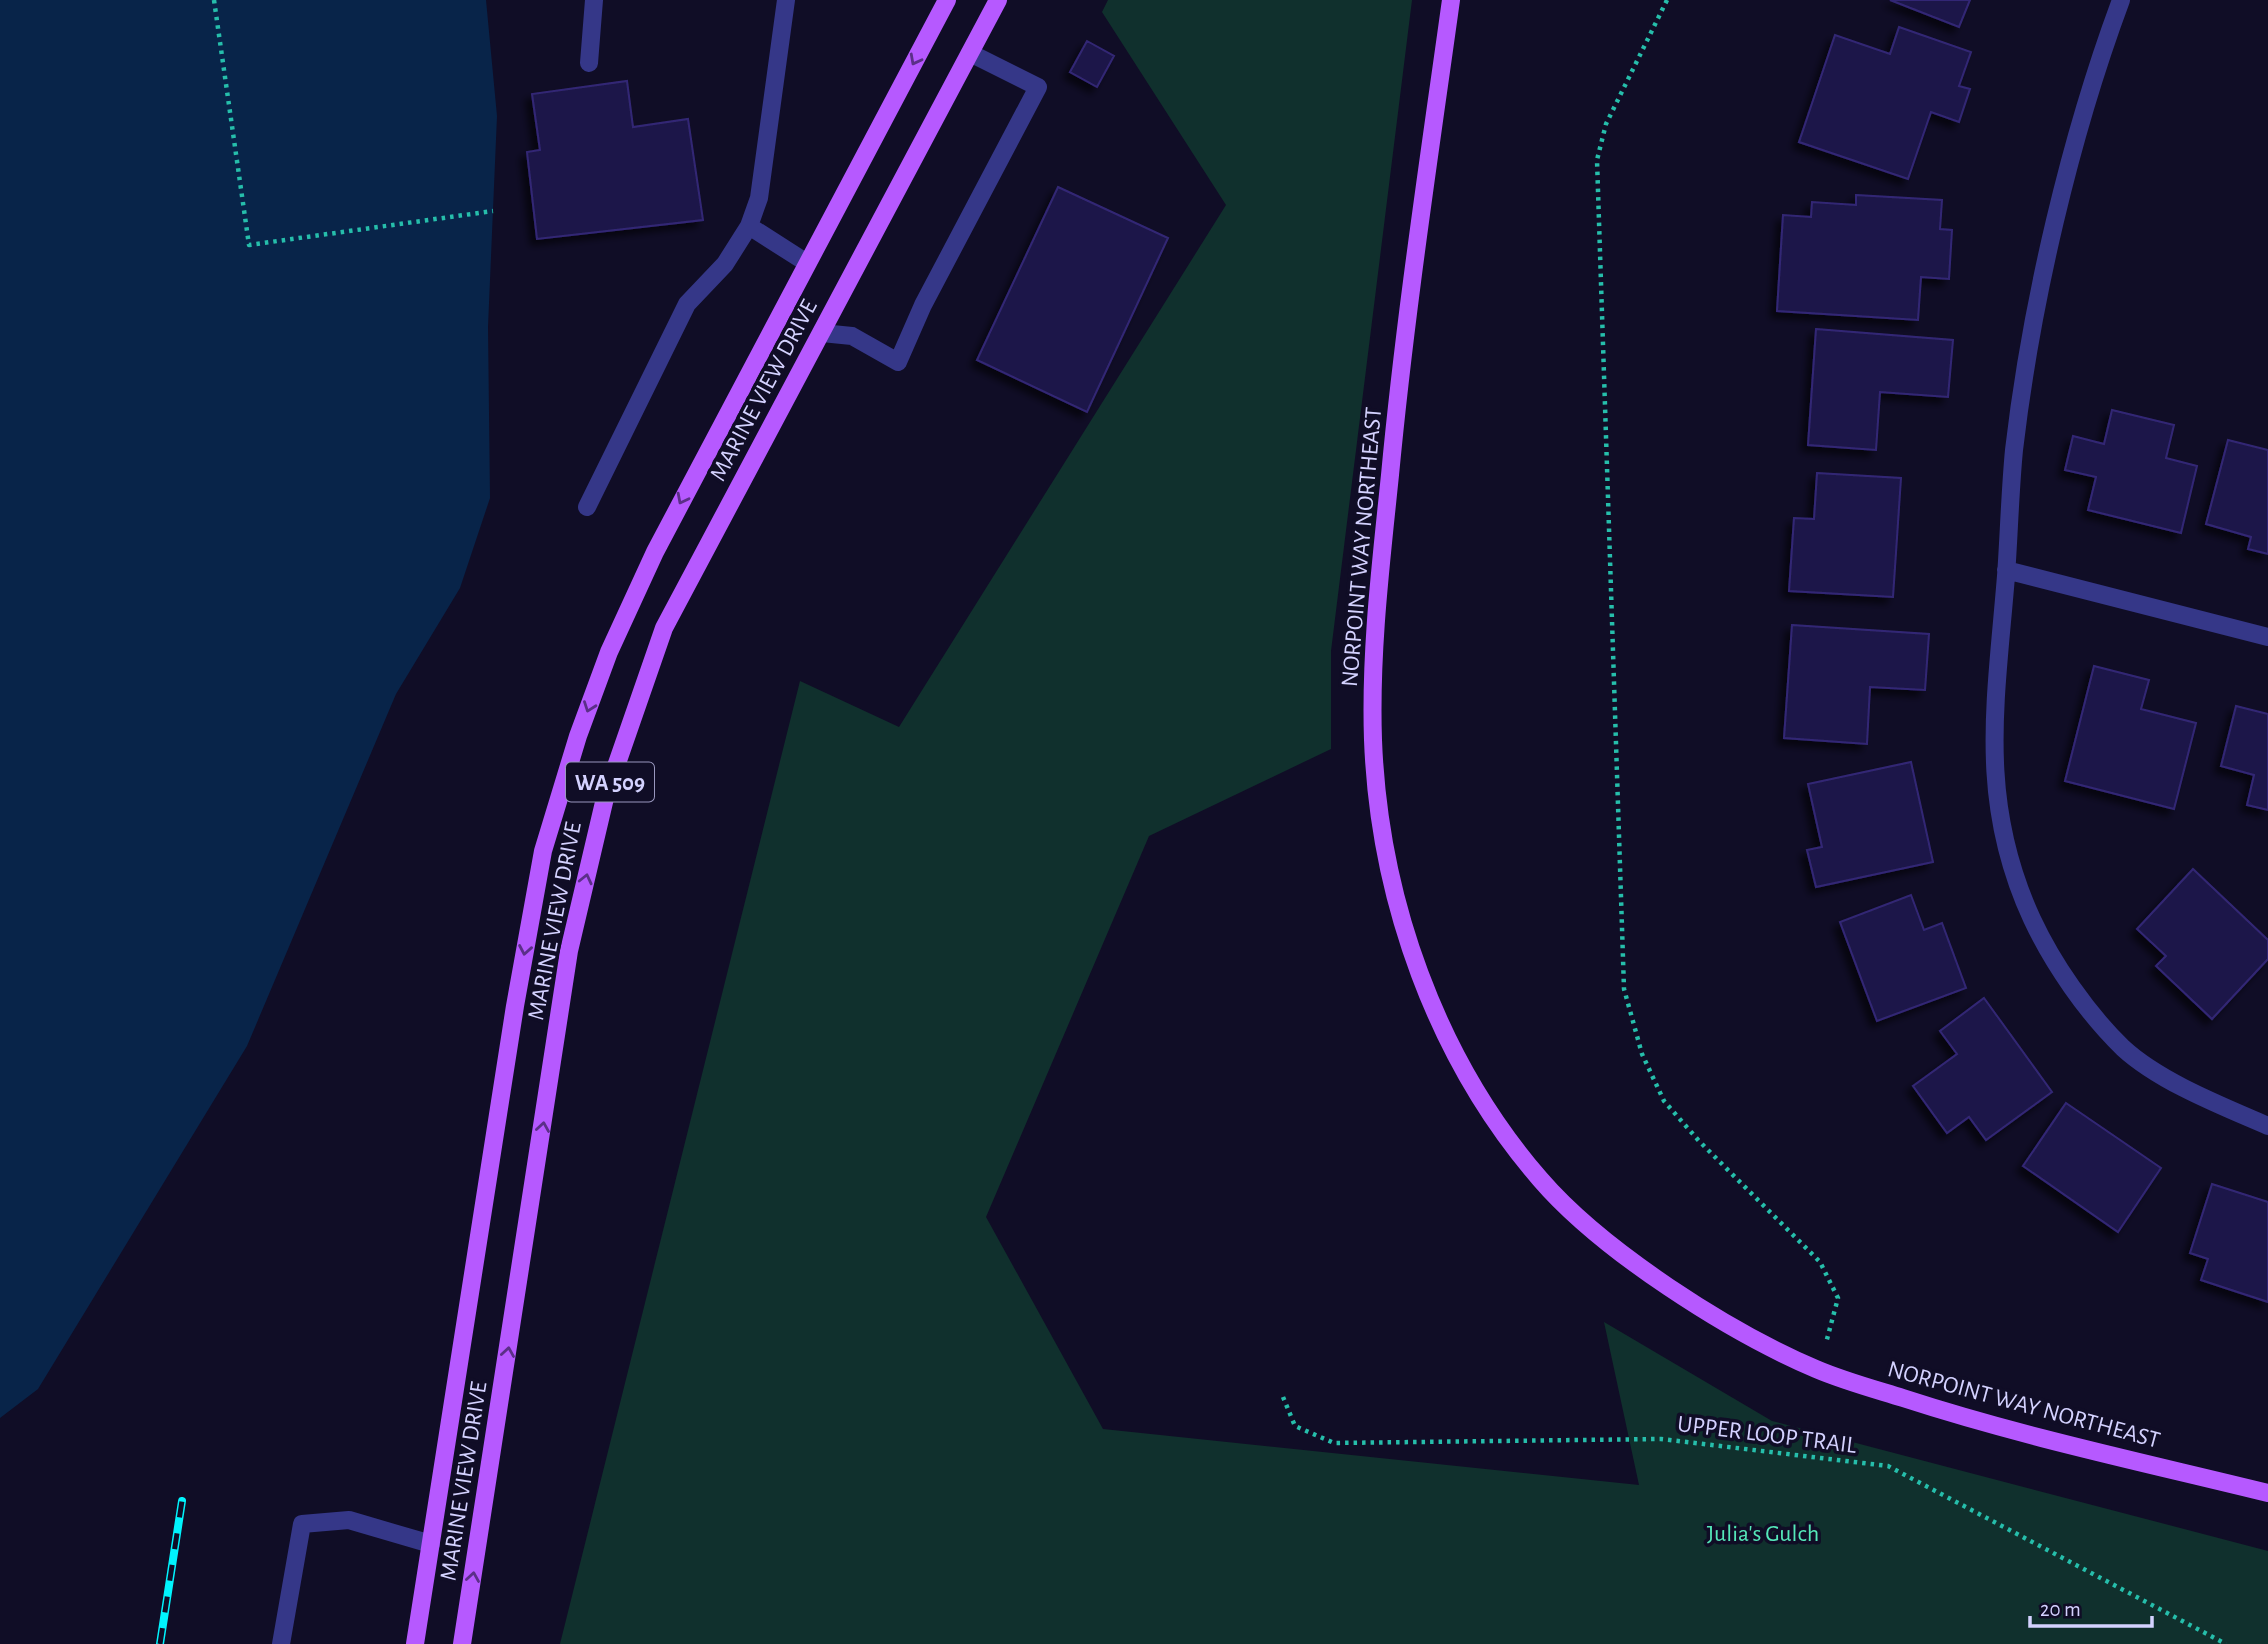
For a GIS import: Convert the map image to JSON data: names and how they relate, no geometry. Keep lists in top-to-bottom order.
{
  "streets": {
    "main road": ["MARINE VIEW DRIVE", "NORPOINT WAY NORTHEAST", "WA 509"],
    "path": ["UPPER LOOP TRAIL"]
  },
  "parks": ["Julia's Gulch"],
  "scale_bar": "20 m"
}
